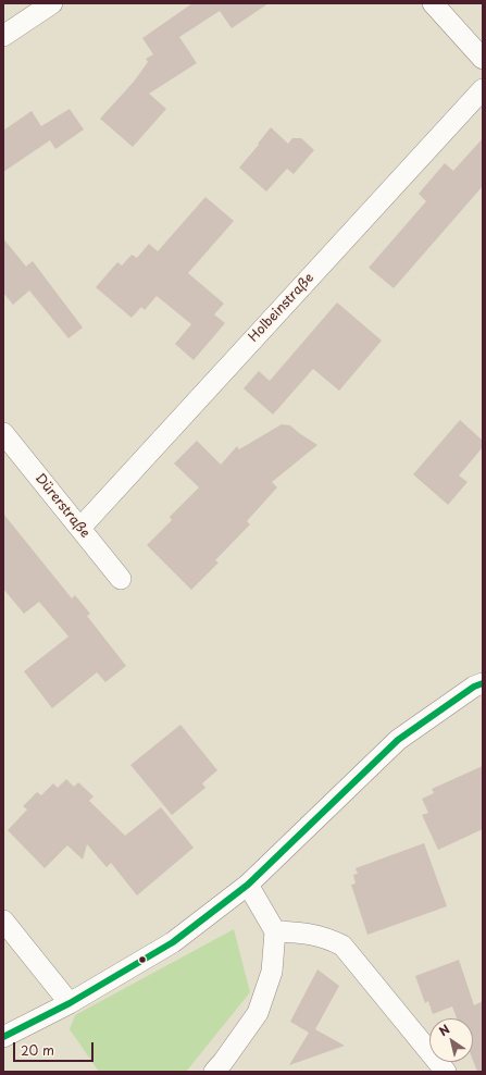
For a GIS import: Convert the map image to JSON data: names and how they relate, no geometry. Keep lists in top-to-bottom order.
{
  "streets": {
    "street": ["Holbeinstraße", "Dürerstraße"]
  },
  "crossings": [
    ["Holbeinstraße", "Dürerstraße"]
  ],
  "scale_bar": "20 m",
  "north": "top left"
}
